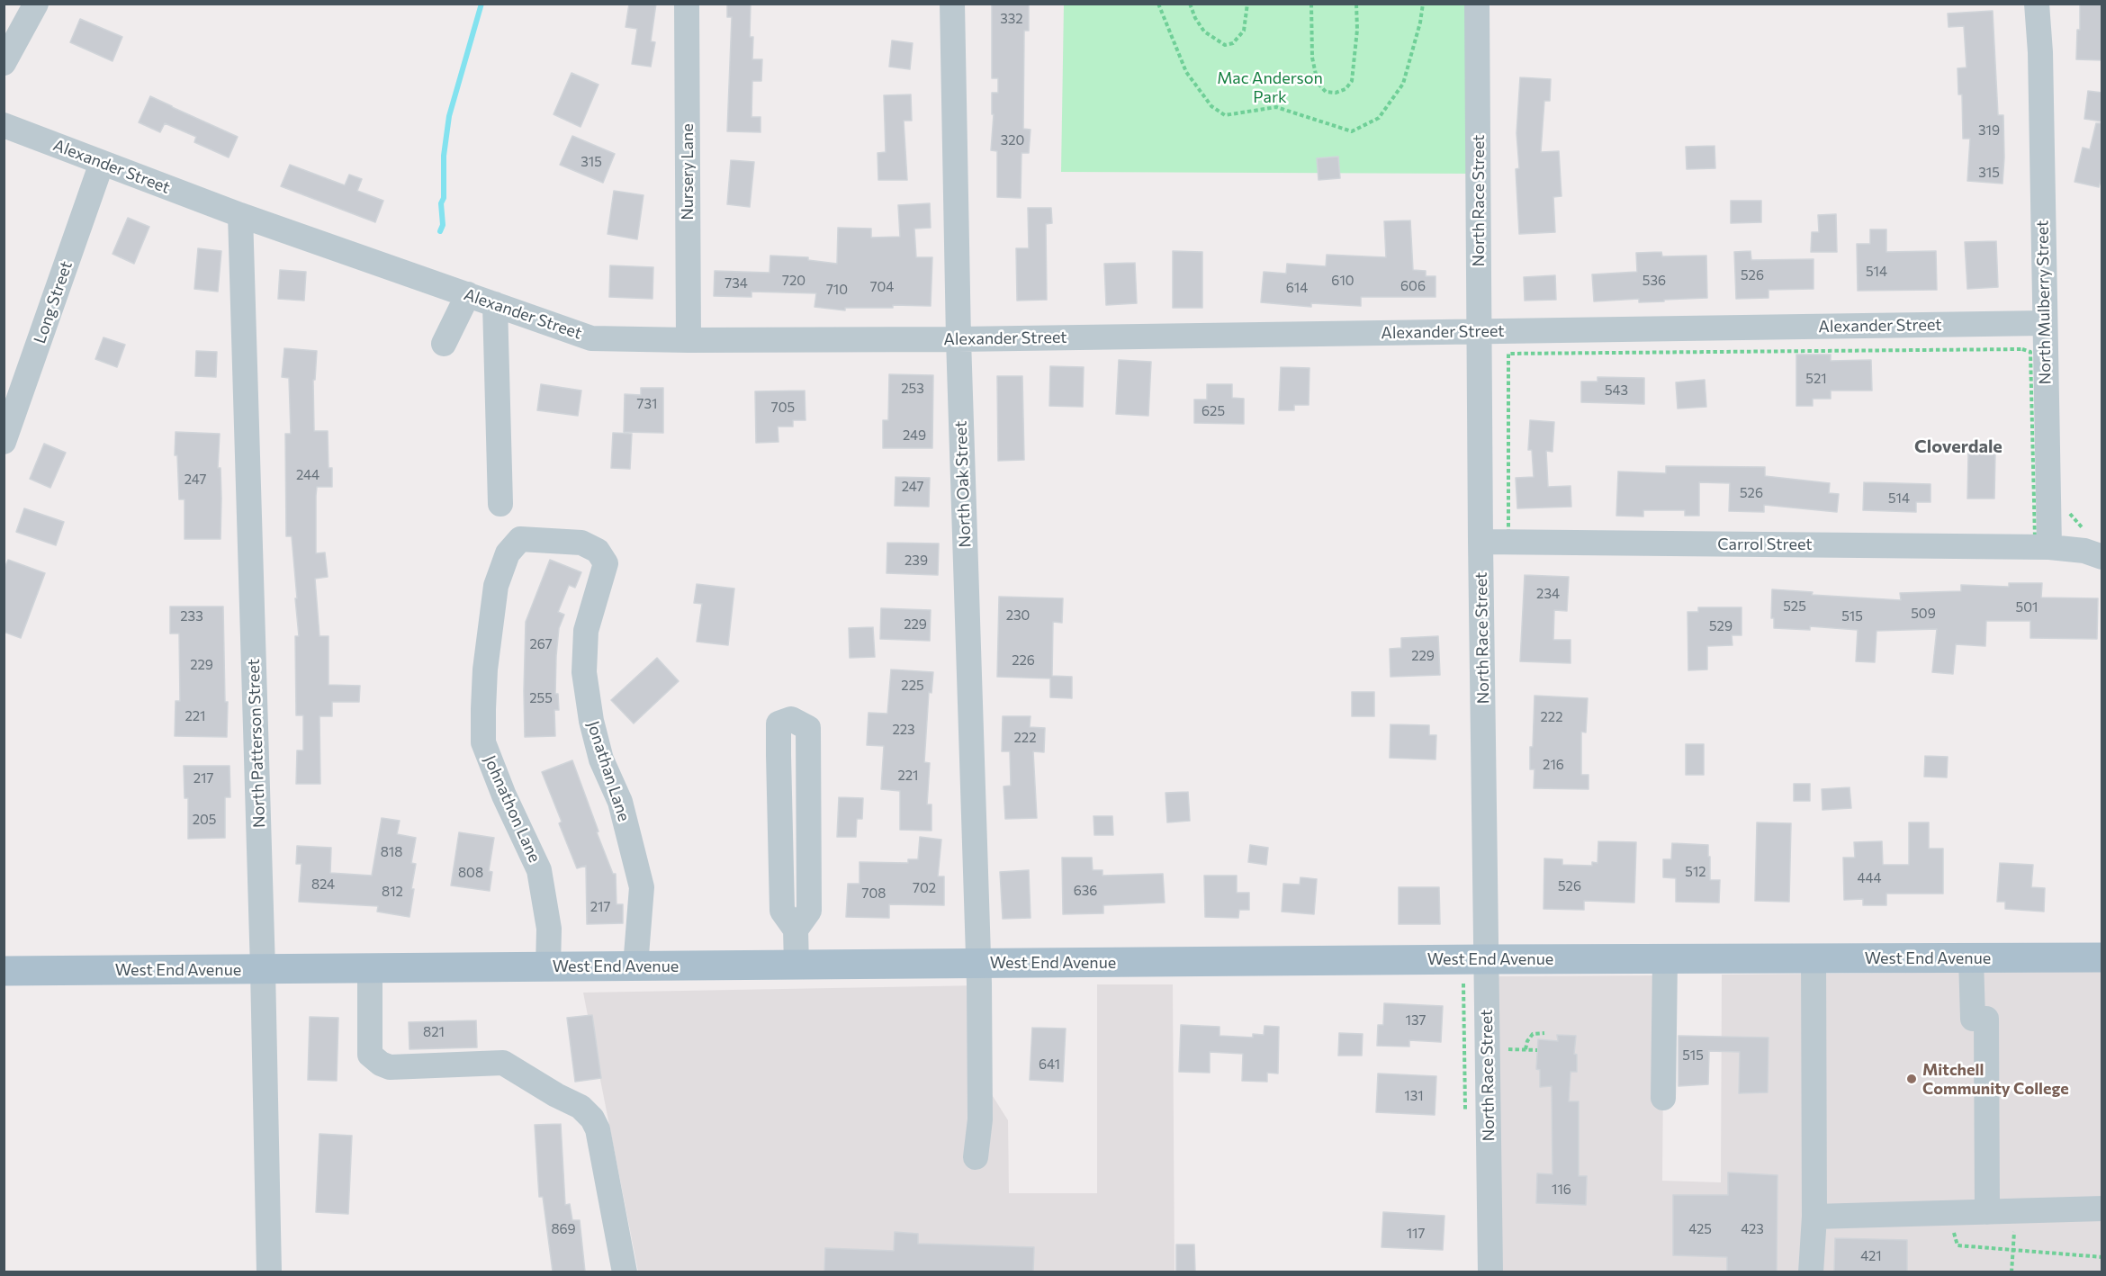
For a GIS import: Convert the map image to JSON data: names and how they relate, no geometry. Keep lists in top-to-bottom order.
{
  "streets": {
    "main road": ["West End Avenue"],
    "street": [
      "Alexander Street",
      "Nursery Lane",
      "North Race Street",
      "Long Street",
      "North Mulberry Street",
      "North Oak Street",
      "Carrol Street",
      "North Patterson Street",
      "Jonathan Lane",
      "Johnathon Lane"
    ]
  },
  "crossings": [
    ["Alexander Street", "Nursery Lane"],
    ["Alexander Street", "North Race Street"],
    ["Alexander Street", "Long Street"],
    ["Alexander Street", "North Mulberry Street"],
    ["Alexander Street", "North Oak Street"],
    ["Alexander Street", "North Patterson Street"],
    ["North Race Street", "Carrol Street"],
    ["North Race Street", "West End Avenue"],
    ["North Mulberry Street", "Carrol Street"],
    ["North Oak Street", "West End Avenue"],
    ["North Patterson Street", "West End Avenue"],
    ["Jonathan Lane", "Johnathon Lane"],
    ["Jonathan Lane", "West End Avenue"],
    ["Johnathon Lane", "West End Avenue"]
  ],
  "districts": ["Cloverdale"],
  "parks": ["Mac Anderson Park"],
  "places": ["Mitchell Community College"],
  "house_numbers": [
    "332",
    "319",
    "320",
    "315",
    "315",
    "514",
    "526",
    "720",
    "610",
    "536",
    "734",
    "606",
    "704",
    "614",
    "710",
    "521",
    "253",
    "543",
    "731",
    "705",
    "625",
    "249",
    "244",
    "247",
    "247",
    "526",
    "514",
    "239",
    "234",
    "525",
    "501",
    "509",
    "230",
    "233",
    "515",
    "229",
    "529",
    "267",
    "229",
    "226",
    "229",
    "225",
    "255",
    "221",
    "222",
    "223",
    "222",
    "216",
    "221",
    "217",
    "205",
    "818",
    "512",
    "808",
    "444",
    "824",
    "526",
    "702",
    "636",
    "812",
    "708",
    "217",
    "137",
    "821",
    "515",
    "641",
    "131",
    "116",
    "869",
    "425",
    "423",
    "117",
    "421"
  ]
}
